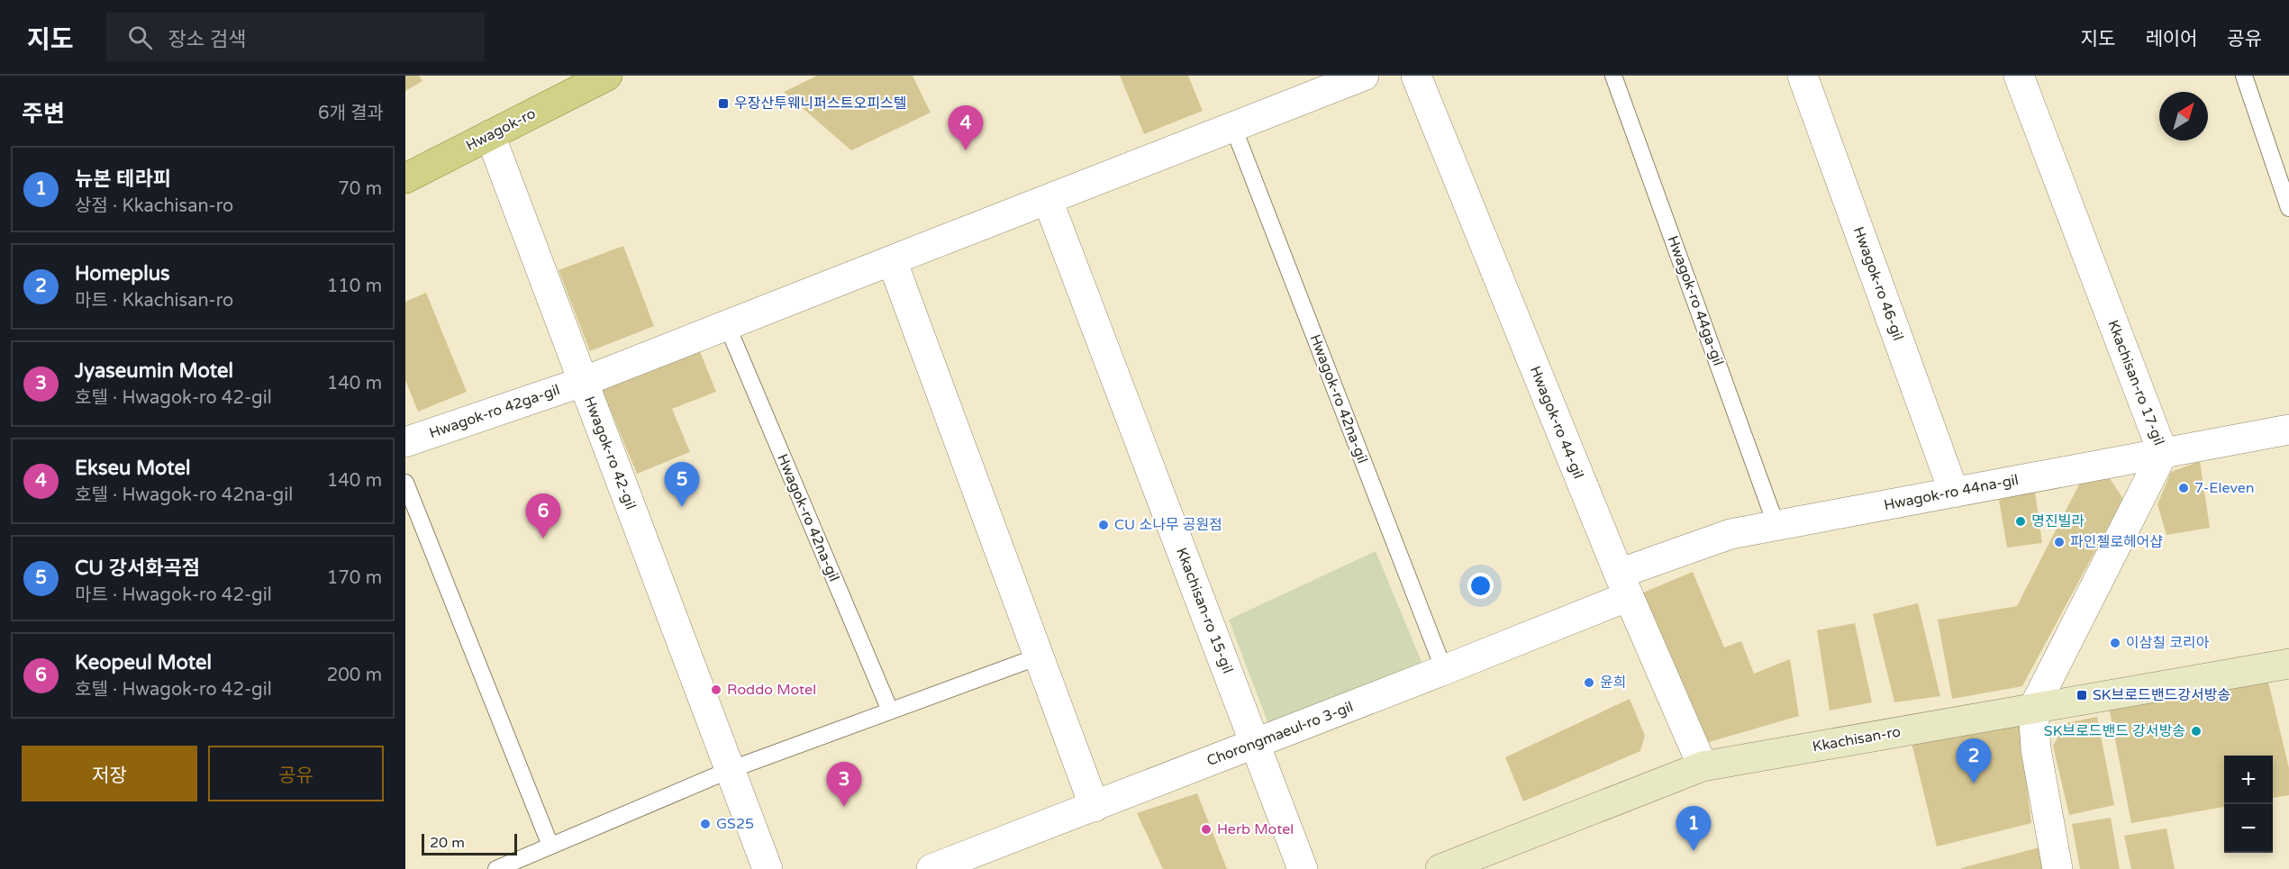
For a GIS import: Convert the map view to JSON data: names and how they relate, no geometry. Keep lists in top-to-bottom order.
{
  "streets": {
    "main road": ["Hwagok-ro"],
    "street": [
      "Hwagok-ro 46-gil",
      "Kkachisan-ro 17-gil",
      "Hwagok-ro 42ga-gil",
      "Hwagok-ro 44-gil",
      "Hwagok-ro 42-gil",
      "Hwagok-ro 44na-gil",
      "Kkachisan-ro 15-gil",
      "Chorongmaeul-ro 3-gil",
      "Kkachisan-ro"
    ],
    "lane": ["Hwagok-ro 44ga-gil", "Hwagok-ro 42na-gil"]
  },
  "crossings": [
    ["Hwagok-ro", "Hwagok-ro 42-gil"],
    ["Hwagok-ro 46-gil", "Hwagok-ro 44na-gil"],
    ["Hwagok-ro 44ga-gil", "Hwagok-ro 44na-gil"],
    ["Kkachisan-ro 17-gil", "Hwagok-ro 44na-gil"],
    ["Kkachisan-ro 17-gil", "Kkachisan-ro"],
    ["Hwagok-ro 42na-gil", "Chorongmaeul-ro 3-gil"],
    ["Hwagok-ro 42ga-gil", "Hwagok-ro 42-gil"],
    ["Hwagok-ro 44-gil", "Hwagok-ro 44na-gil"],
    ["Hwagok-ro 44-gil", "Chorongmaeul-ro 3-gil"],
    ["Hwagok-ro 44-gil", "Kkachisan-ro"],
    ["Hwagok-ro 44na-gil", "Chorongmaeul-ro 3-gil"],
    ["Kkachisan-ro 15-gil", "Chorongmaeul-ro 3-gil"]
  ],
  "places": {
    "transit": ["우장산투웨니퍼스트오피스텔", "SK브로드밴드강서방송"],
    "other": [
      "7-Eleven",
      "명진빌라",
      "CU 소나무 공원점",
      "파인첼로헤어샵",
      "이삼칠 코리아",
      "윤희",
      "Roddo Motel",
      "SK브로드밴드 강서방송",
      "GS25",
      "Herb Motel"
    ]
  },
  "scale_bar": "20 m",
  "north": "top right",
  "page": {
    "header": "지도",
    "search": "장소 검색",
    "nav": ["지도", "레이어", "공유"],
    "heading": ["주변", "6개 결과"],
    "pins": [
      "4",
      "5",
      "6",
      "2",
      "3",
      "1"
    ],
    "list": [
      {
        "mark": "1",
        "name": "뉴본 테라피",
        "note": "상점 · Kkachisan-ro",
        "value": "70 m"
      },
      {
        "mark": "2",
        "name": "Homeplus",
        "note": "마트 · Kkachisan-ro",
        "value": "110 m"
      },
      {
        "mark": "3",
        "name": "Jyaseumin Motel",
        "note": "호텔 · Hwagok-ro 42-gil",
        "value": "140 m"
      },
      {
        "mark": "4",
        "name": "Ekseu Motel",
        "note": "호텔 · Hwagok-ro 42na-gil",
        "value": "140 m"
      },
      {
        "mark": "5",
        "name": "CU 강서화곡점",
        "note": "마트 · Hwagok-ro 42-gil",
        "value": "170 m"
      },
      {
        "mark": "6",
        "name": "Keopeul Motel",
        "note": "호텔 · Hwagok-ro 42-gil",
        "value": "200 m"
      }
    ],
    "buttons": ["저장", "공유"],
    "map_buttons": ["+", "−"],
    "scale": "20 m"
  }
}
